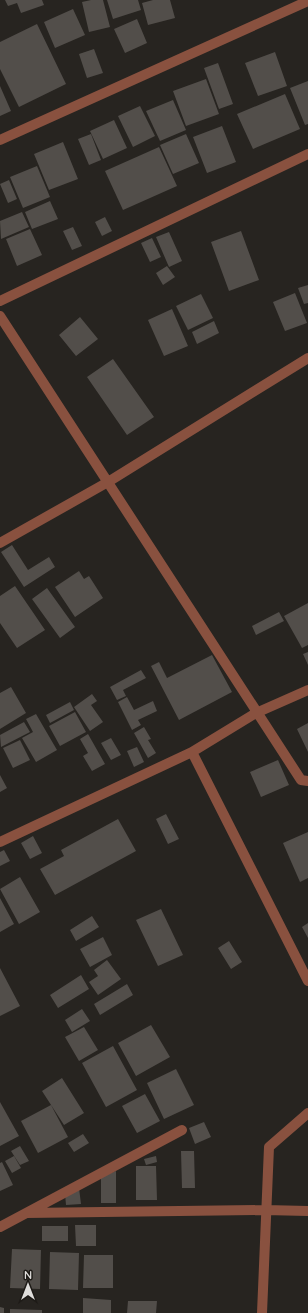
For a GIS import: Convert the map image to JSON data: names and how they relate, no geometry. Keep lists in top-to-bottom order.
{
  "north": "top"
}
